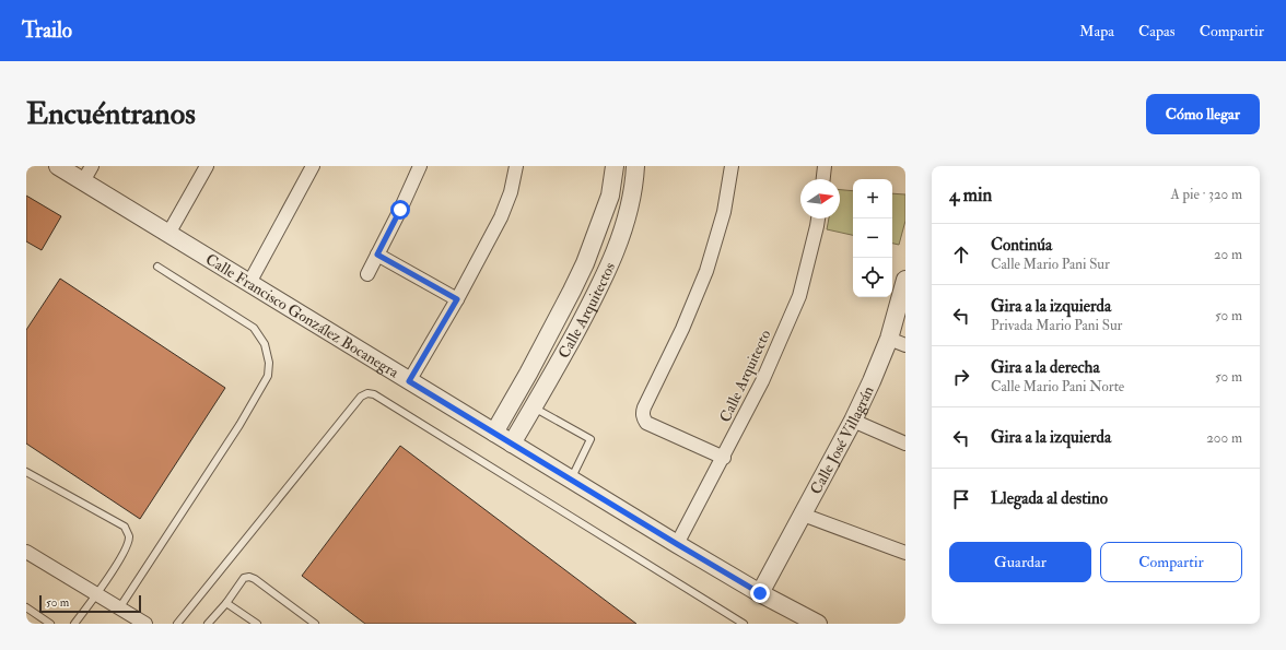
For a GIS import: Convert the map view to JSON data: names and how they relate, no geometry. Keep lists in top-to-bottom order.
{
  "streets": {
    "street": [
      "Calle Arquitectos",
      "Calle Francisco González Bocanegra",
      "Calle Arquitecto",
      "Calle José Villagrán"
    ]
  },
  "crossings": [
    ["Calle Arquitectos", "Calle Francisco González Bocanegra"],
    ["Calle Francisco González Bocanegra", "Calle Arquitecto"],
    ["Calle Francisco González Bocanegra", "Calle José Villagrán"]
  ],
  "scale_bar": "50 m",
  "north": "right",
  "page": {
    "header": "Trailo",
    "nav": ["Mapa", "Capas", "Compartir"],
    "buttons": [
      "Cómo llegar",
      ["Guardar", "Compartir"]
    ],
    "title": "Encuéntranos",
    "heading": ["4 min", "A pie · 320 m"],
    "map_buttons": ["+", "−"],
    "list": [
      ["Continúa", "Calle Mario Pani Sur", "20 m"],
      ["Gira a la izquierda", "Privada Mario Pani Sur", "50 m"],
      ["Gira a la derecha", "Calle Mario Pani Norte", "50 m"],
      ["Gira a la izquierda", "200 m"],
      "Llegada al destino"
    ],
    "scale": "50 m"
  }
}
